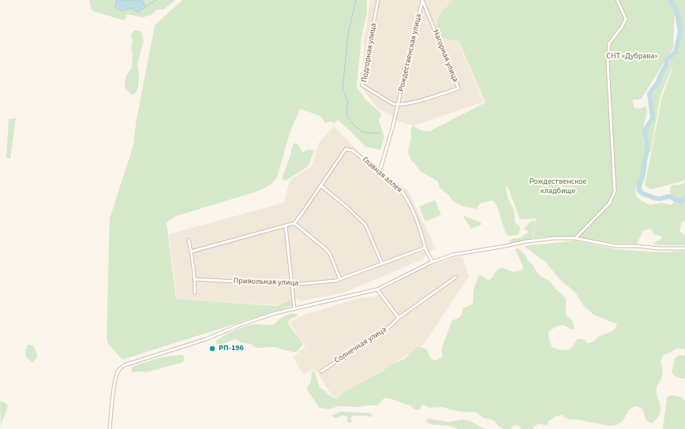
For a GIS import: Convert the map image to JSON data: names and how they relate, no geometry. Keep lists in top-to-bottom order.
{
  "streets": {
    "street": [
      "Подгорная улица",
      "Рождественская улица",
      "Нагорная улица",
      "Главная аллея",
      "Привольная улица",
      "Солнечная улица"
    ]
  },
  "crossings": [
    ["Подгорная улица", "Рождественская улица"],
    ["Подгорная улица", "Нагорная улица"],
    ["Рождественская улица", "Нагорная улица"],
    ["Рождественская улица", "Главная аллея"],
    ["Главная аллея", "Привольная улица"]
  ],
  "parks": ["СНТ «Дубрава»", "Рождественское кладбище"],
  "places": ["РП-196"]
}
